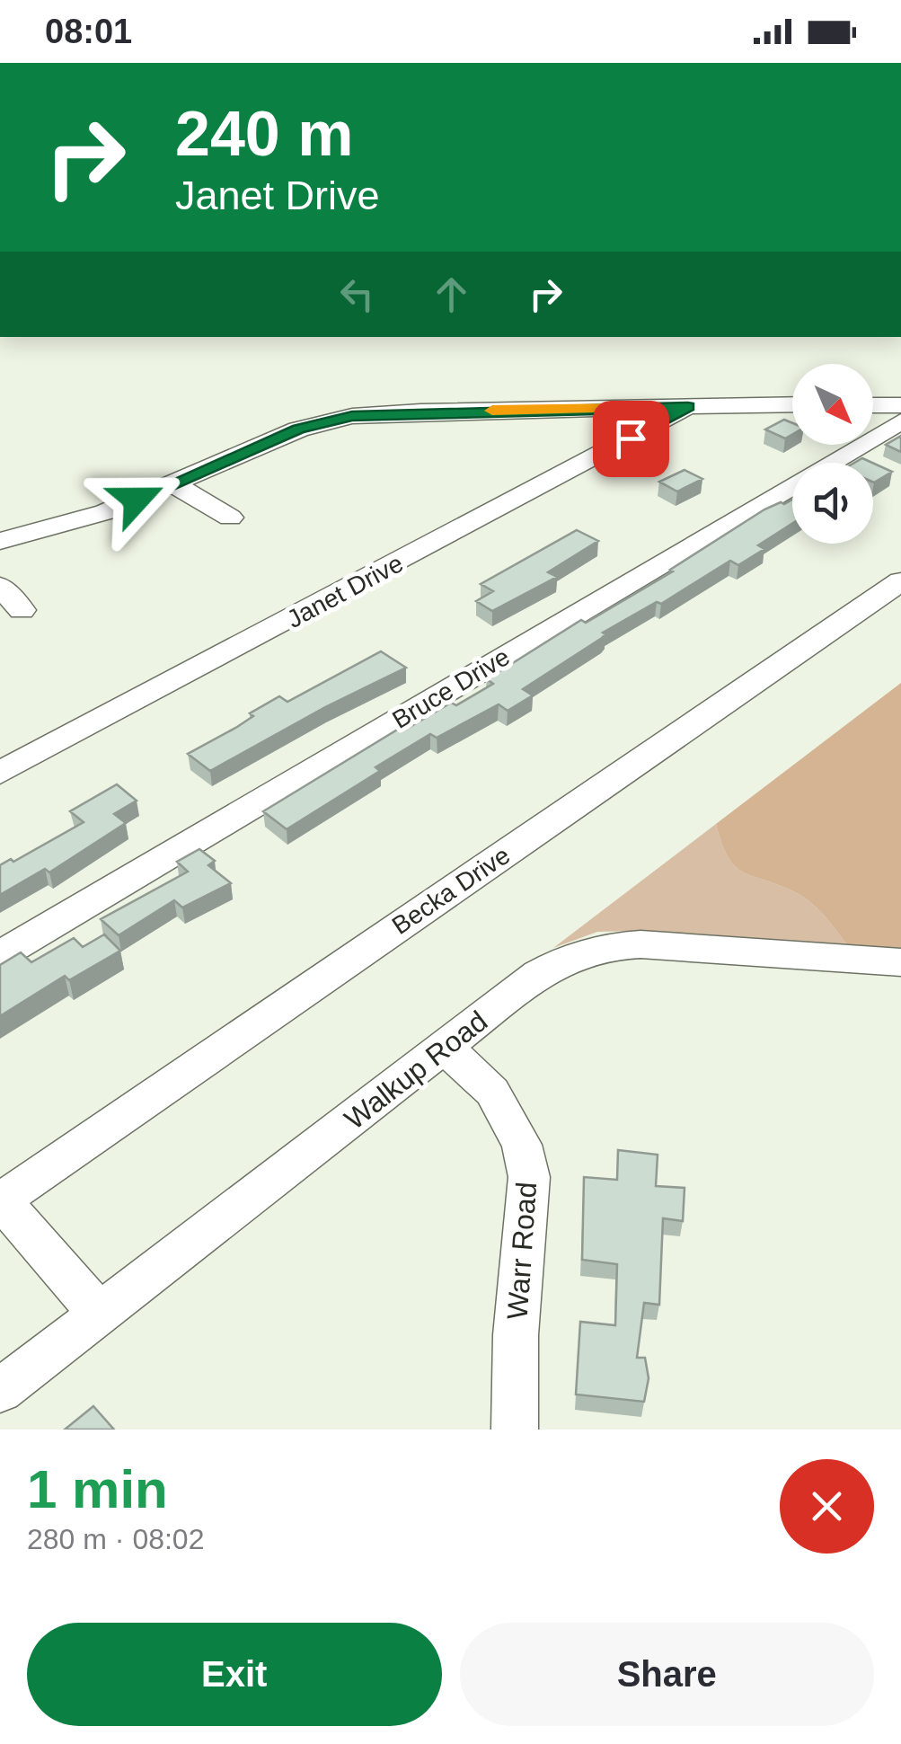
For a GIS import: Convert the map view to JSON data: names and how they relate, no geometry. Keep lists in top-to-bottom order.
{
  "streets": {
    "street": [
      "Janet Drive",
      "Bruce Drive",
      "Becka Drive",
      "Walkup Road",
      "Warr Road"
    ]
  },
  "crossings": [
    ["Walkup Road", "Warr Road"]
  ],
  "north": "bottom right",
  "page": {
    "status": "08:01",
    "turn": ["240 m", "Janet Drive"],
    "heading": ["1 min", "280 m · 08:02"],
    "buttons": ["Exit", "Share"]
  }
}
